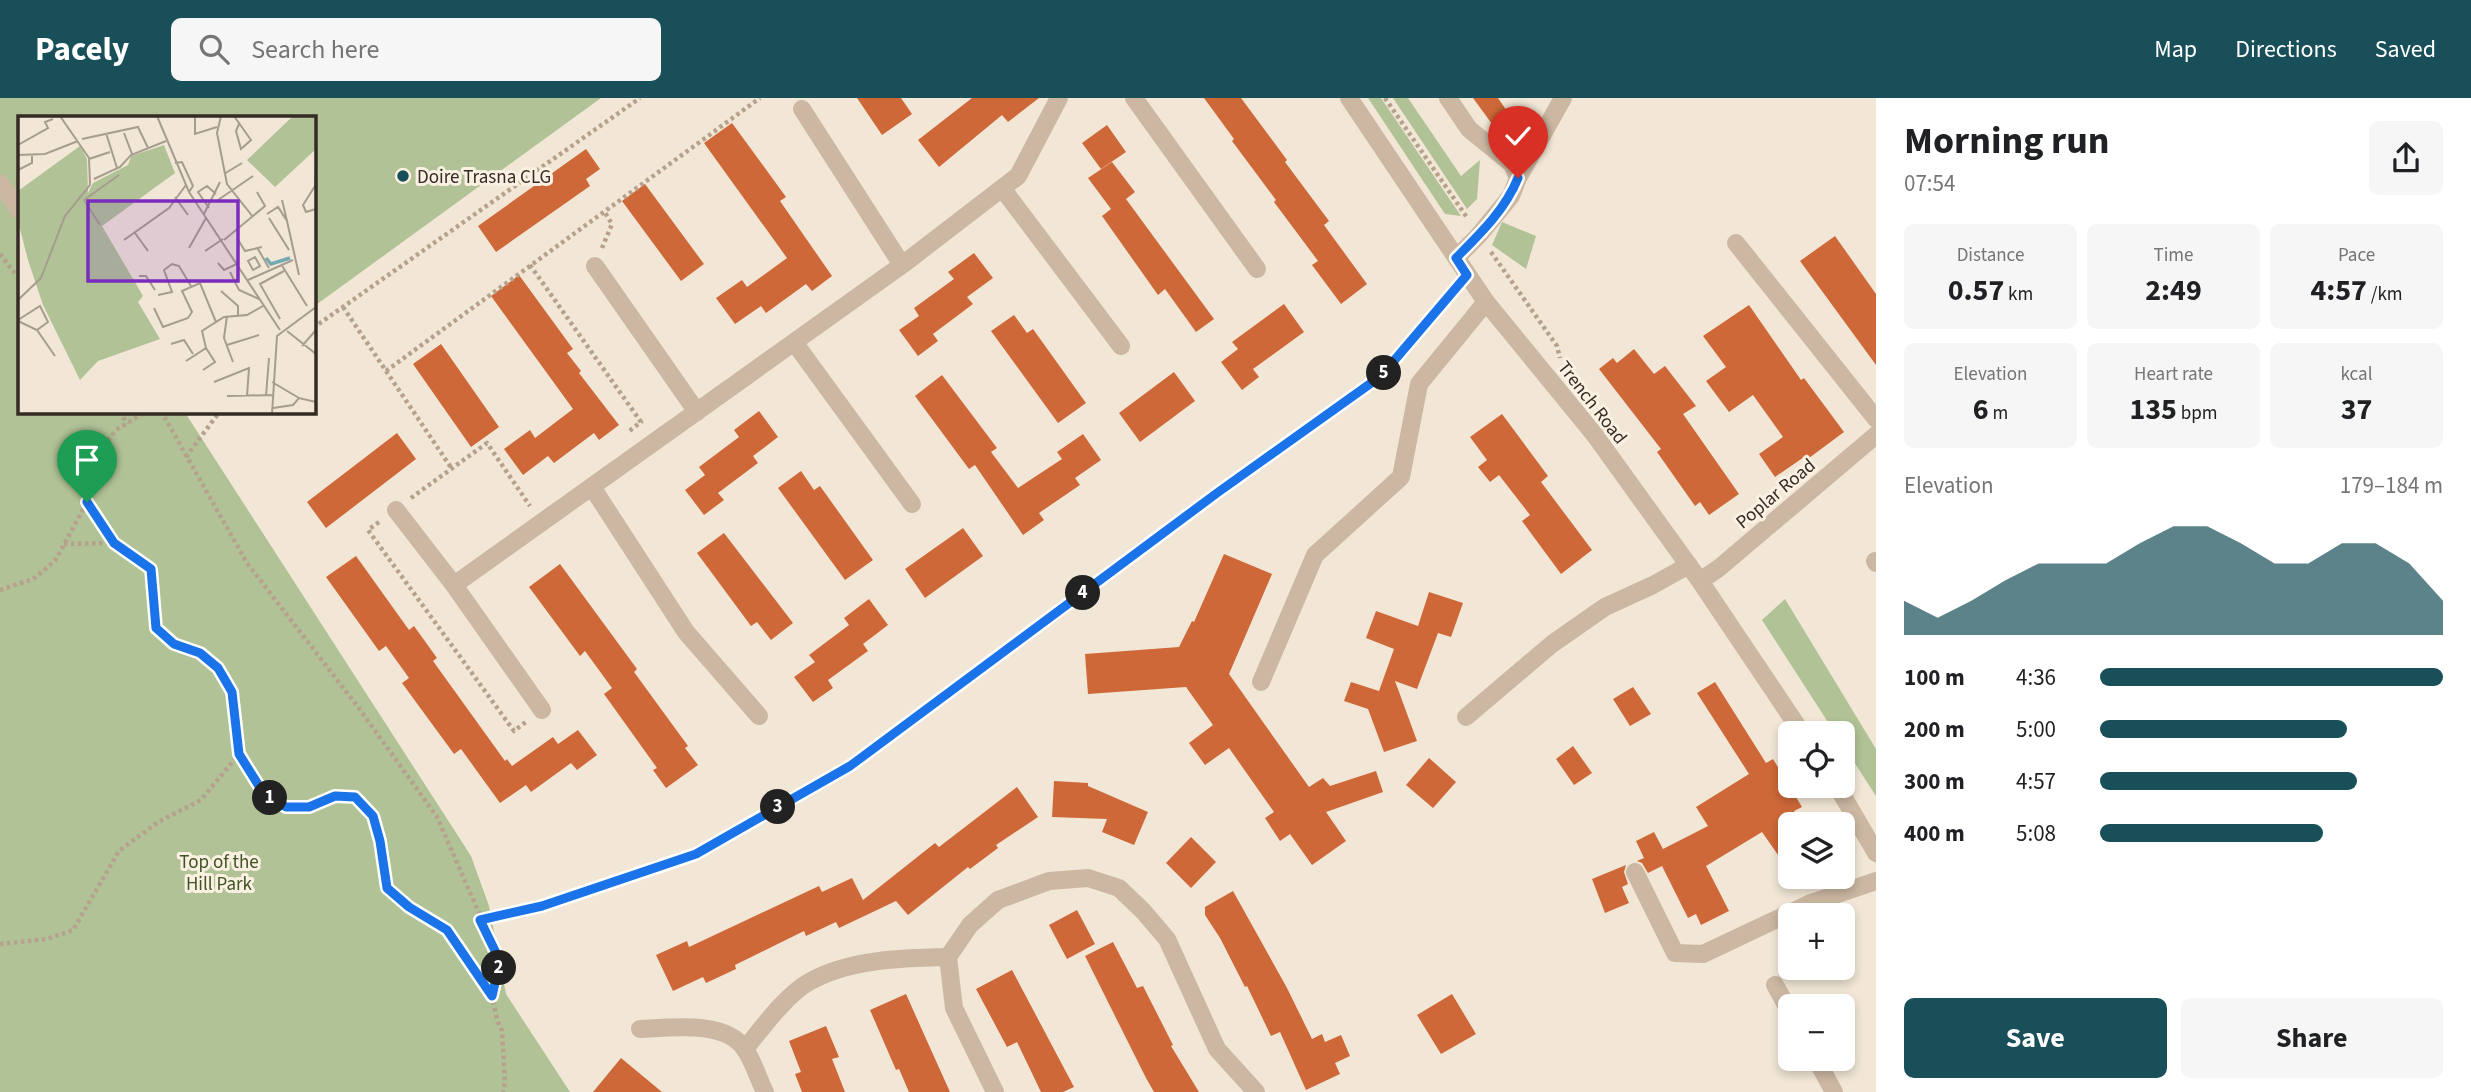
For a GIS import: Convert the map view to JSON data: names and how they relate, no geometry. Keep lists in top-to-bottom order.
{
  "streets": {
    "street": ["Trench Road", "Poplar Road"]
  },
  "crossings": [
    ["Trench Road", "Poplar Road"]
  ],
  "parks": ["Top of the Hill Park"],
  "places": ["Doire Trasna CLG"],
  "page": {
    "header": "Pacely",
    "search": "Search here",
    "nav": ["Map", "Directions", "Saved"],
    "heading": ["Morning run", "07:54"],
    "stats": [
      ["Distance", "0.57 km"],
      ["Time", "2:49"],
      ["Pace", "4:57 /km"],
      ["Elevation", "6 m"],
      ["Heart rate", "135 bpm"],
      ["kcal", "37"]
    ],
    "pins": [
      "5",
      "4",
      "1",
      "3",
      "2"
    ],
    "chart": ["Elevation", "179–184 m"],
    "list": [
      {
        "name": "100 m",
        "note": "4:36"
      },
      {
        "name": "200 m",
        "note": "5:00"
      },
      {
        "name": "300 m",
        "note": "4:57"
      },
      {
        "name": "400 m",
        "note": "5:08"
      }
    ],
    "map_buttons": ["+", "−"],
    "buttons": ["Save", "Share"]
  }
}
